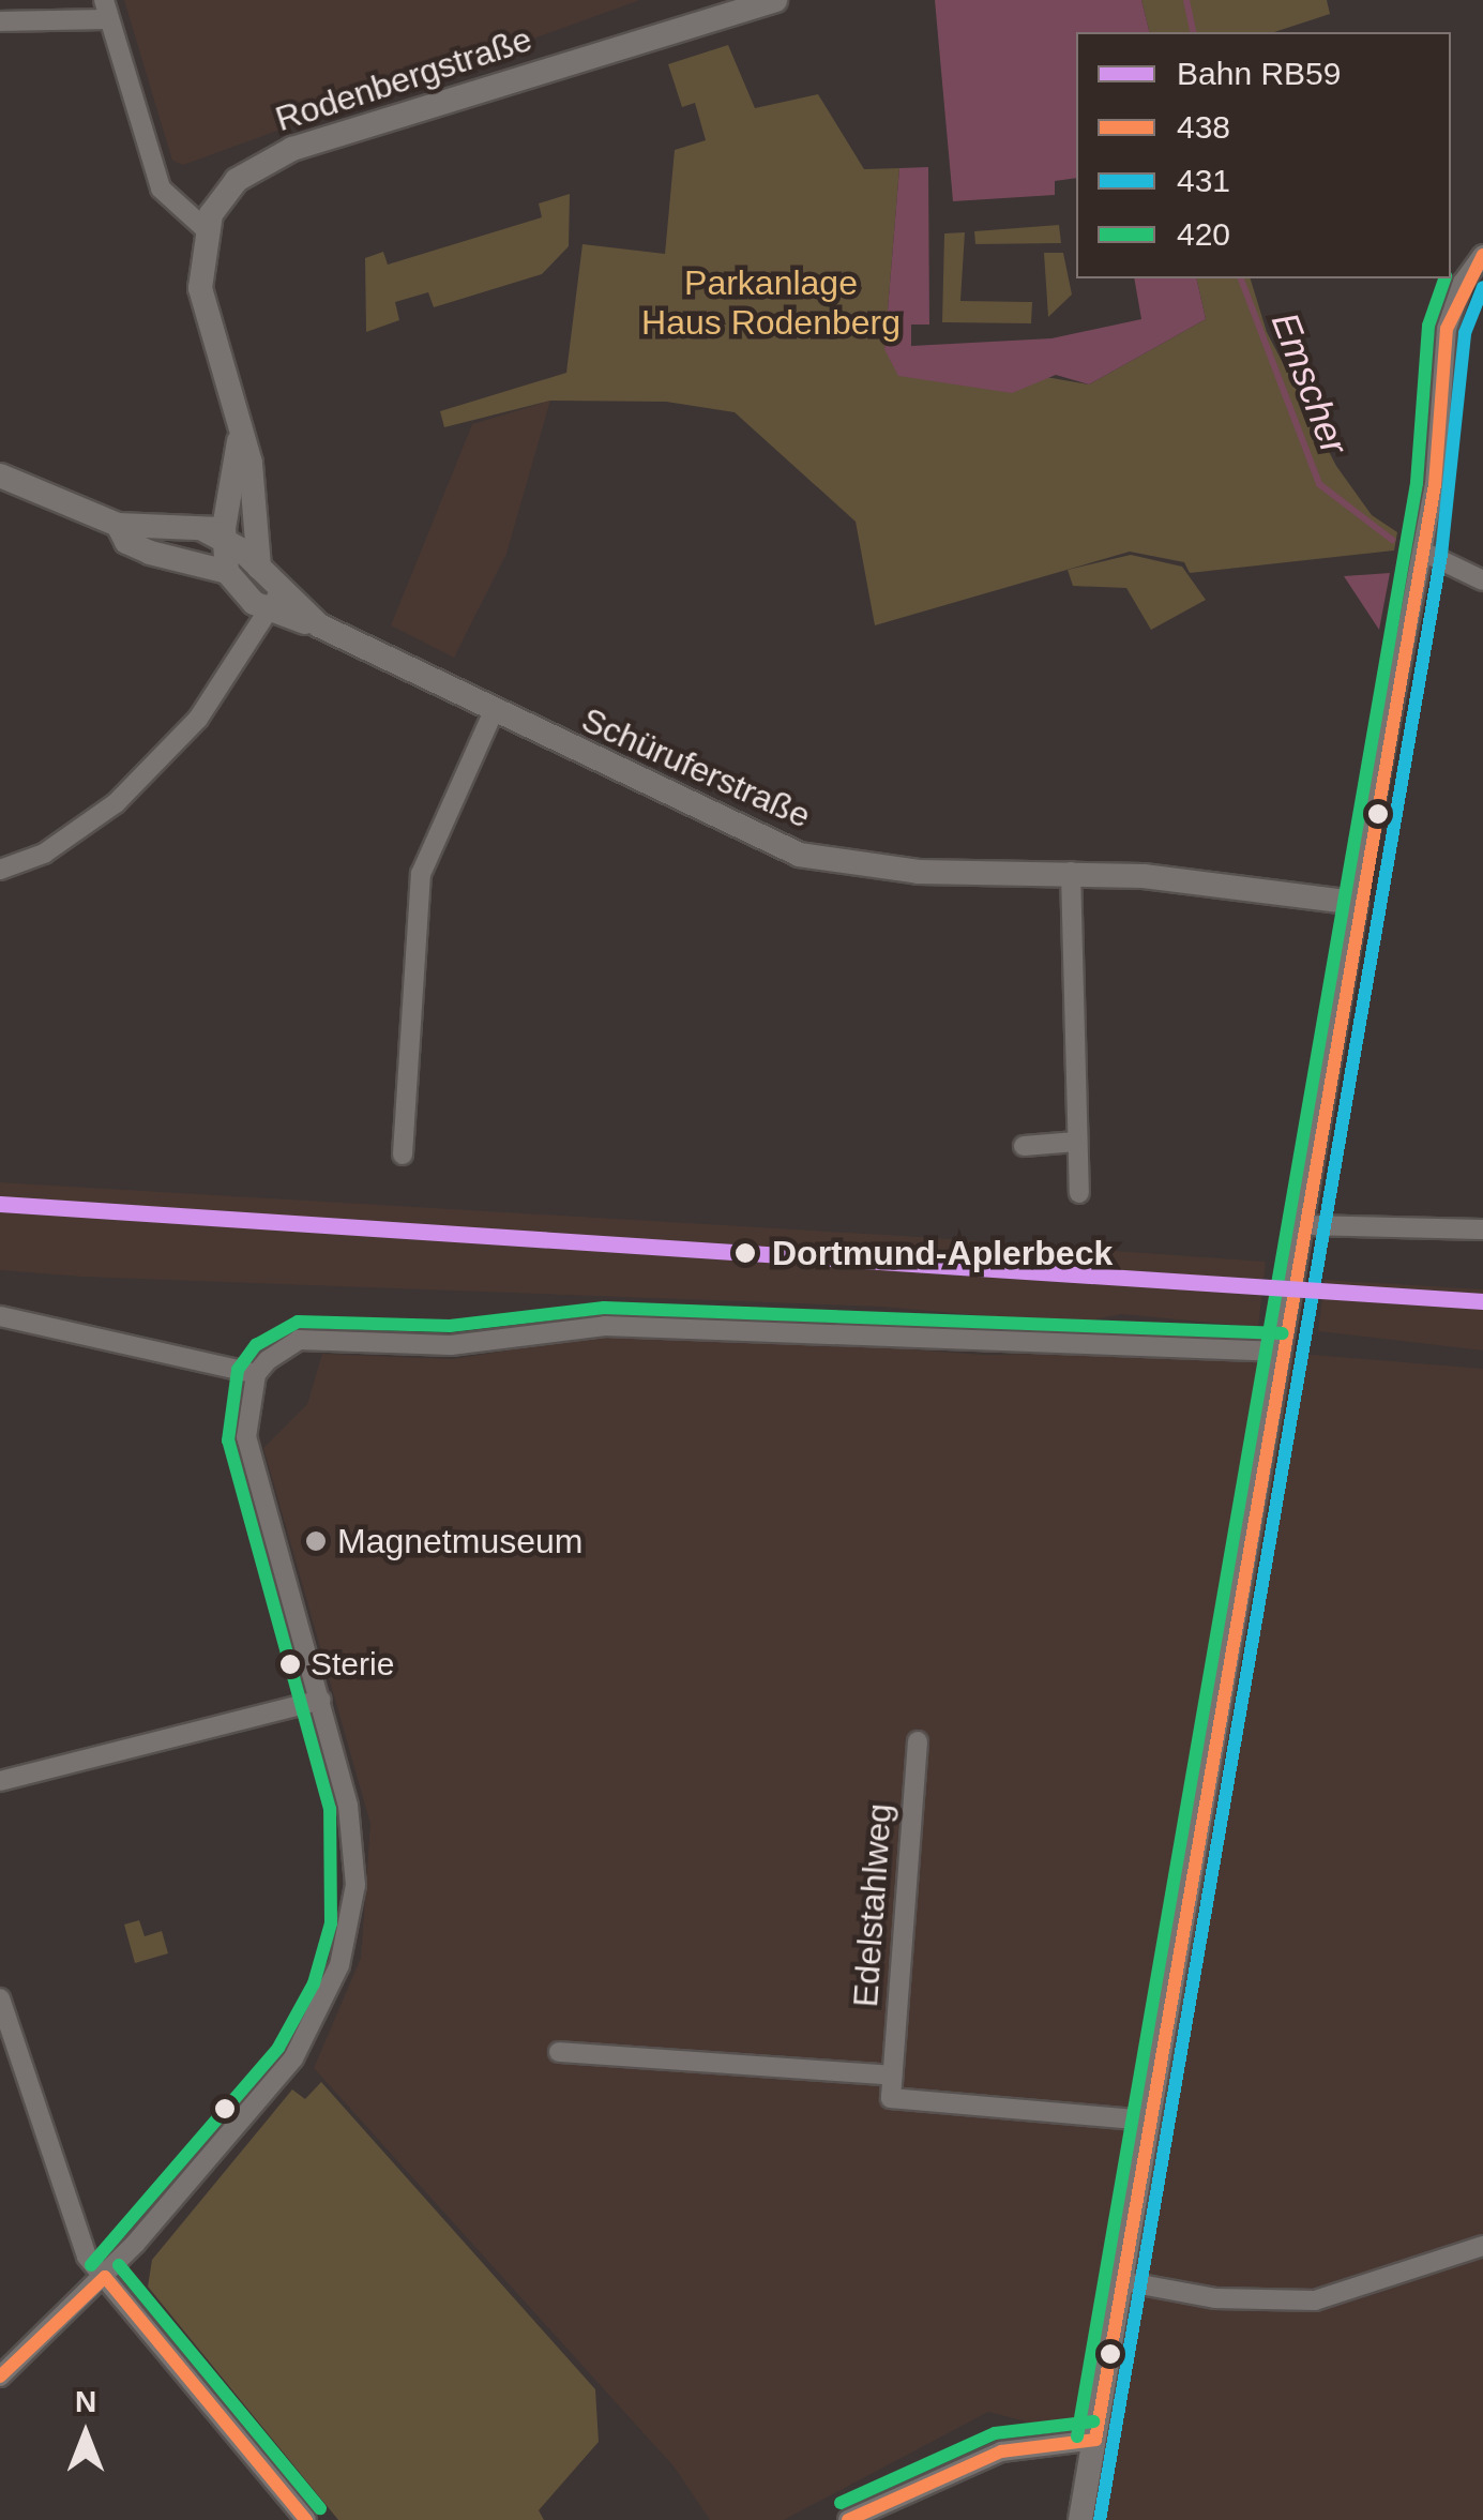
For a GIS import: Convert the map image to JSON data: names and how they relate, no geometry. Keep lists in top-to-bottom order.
{
  "streets": {
    "main road": ["Rodenbergstraße", "Schüruferstraße"],
    "street": ["Edelstahlweg"]
  },
  "water": ["Emscher"],
  "parks": ["Parkanlage Haus Rodenberg"],
  "places": ["Dortmund-Aplerbeck", "Magnetmuseum", "Sterie"],
  "lines": [
    "transit line 438",
    "transit line 420",
    "transit line 431",
    "rail line RB59"
  ],
  "legend": [
    "Bahn RB59",
    "438",
    "431",
    "420"
  ],
  "north": "top"
}
